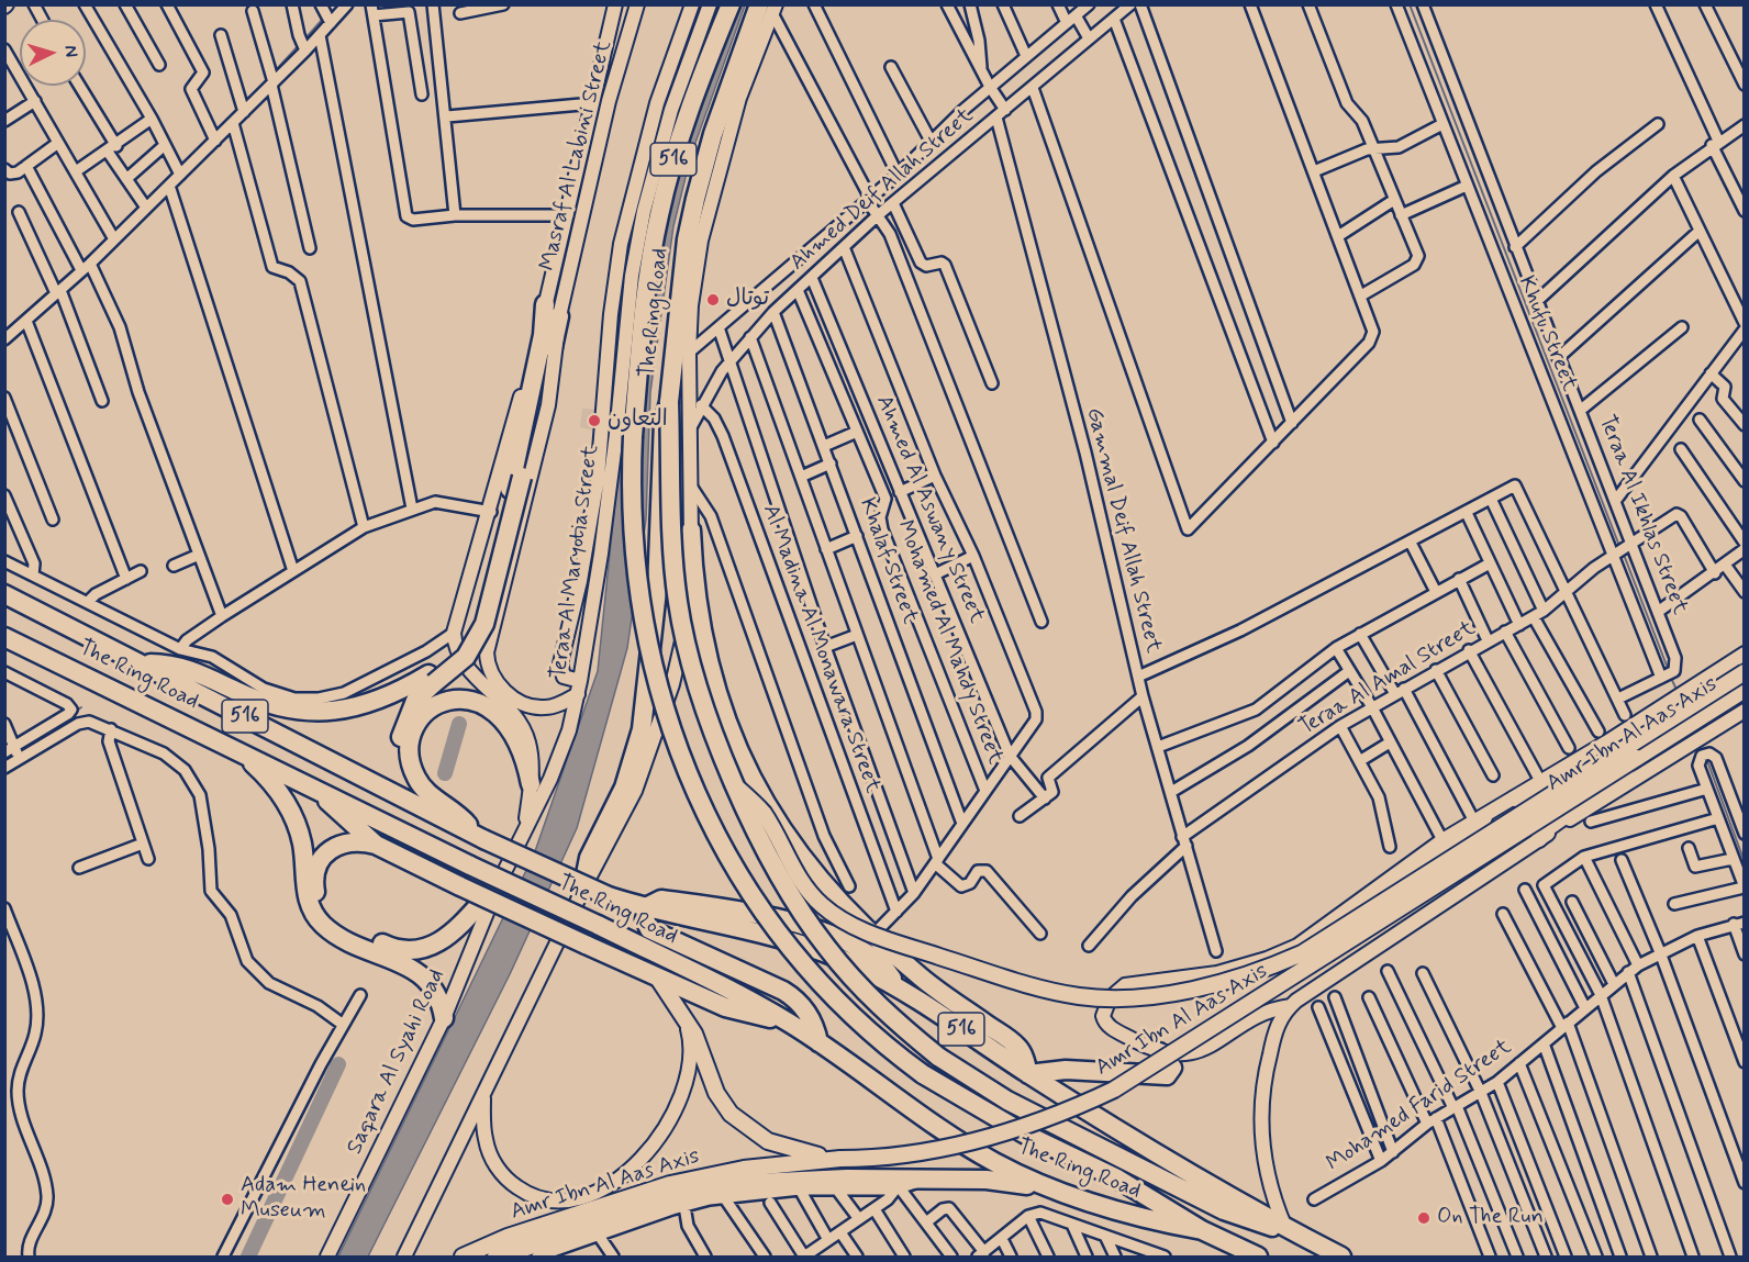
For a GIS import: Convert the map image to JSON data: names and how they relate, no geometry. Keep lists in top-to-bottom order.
{
  "streets": {
    "highway": ["516", "The Ring Road"],
    "main road": [
      "Masraf Al Labini Street",
      "Teraa Al Maryotia Street",
      "Amr Ibn Al Aas Axis",
      "Saqara Al Syahi Road"
    ],
    "street": [
      "Ahmed Deif Allah Street",
      "Khufu Street",
      "Ahmed Al Aswany Street",
      "Teraa Al Ikhlas Street",
      "Gammal Deif Allah Street",
      "Khalaf Street",
      "Mohamed Al Mahdy Street",
      "Al Madina Al Monawara Street",
      "Teraa Al Amal Street",
      "Mohamed Farid Street"
    ]
  },
  "crossings": [
    ["Ahmed Deif Allah Street", "Ahmed Al Aswany Street"],
    ["Ahmed Deif Allah Street", "Gammal Deif Allah Street"],
    ["Ahmed Deif Allah Street", "Khalaf Street"],
    ["Ahmed Deif Allah Street", "Mohamed Al Mahdy Street"],
    ["Ahmed Deif Allah Street", "Al Madina Al Monawara Street"],
    ["The Ring Road", "Amr Ibn Al Aas Axis"],
    ["Khufu Street", "Teraa Al Ikhlas Street"],
    ["Khufu Street", "Teraa Al Amal Street"],
    ["Teraa Al Ikhlas Street", "Teraa Al Amal Street"],
    ["Gammal Deif Allah Street", "Teraa Al Amal Street"],
    ["Teraa Al Maryotia Street", "Saqara Al Syahi Road"]
  ],
  "places": [
    "توتال",
    "التعاون",
    "Adam Henein Museum",
    "On The Run"
  ],
  "north": "right"
}
